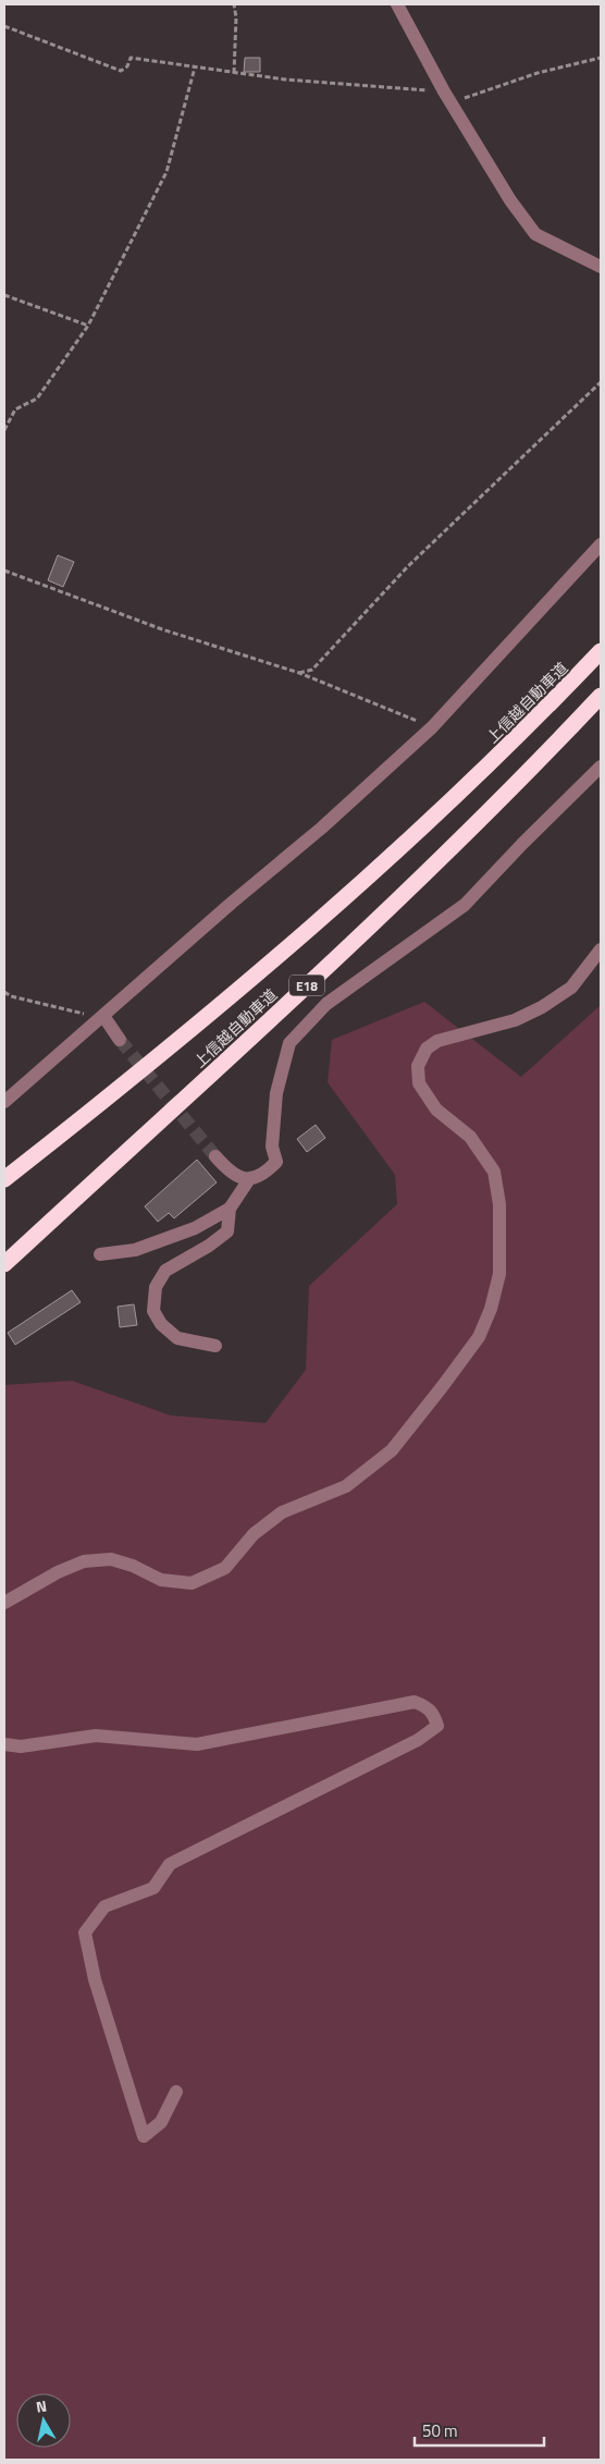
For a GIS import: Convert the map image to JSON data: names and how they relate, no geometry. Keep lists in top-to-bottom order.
{
  "streets": {
    "highway": ["上信越自動車道", "E18"]
  },
  "scale_bar": "50 m",
  "north": "top"
}
